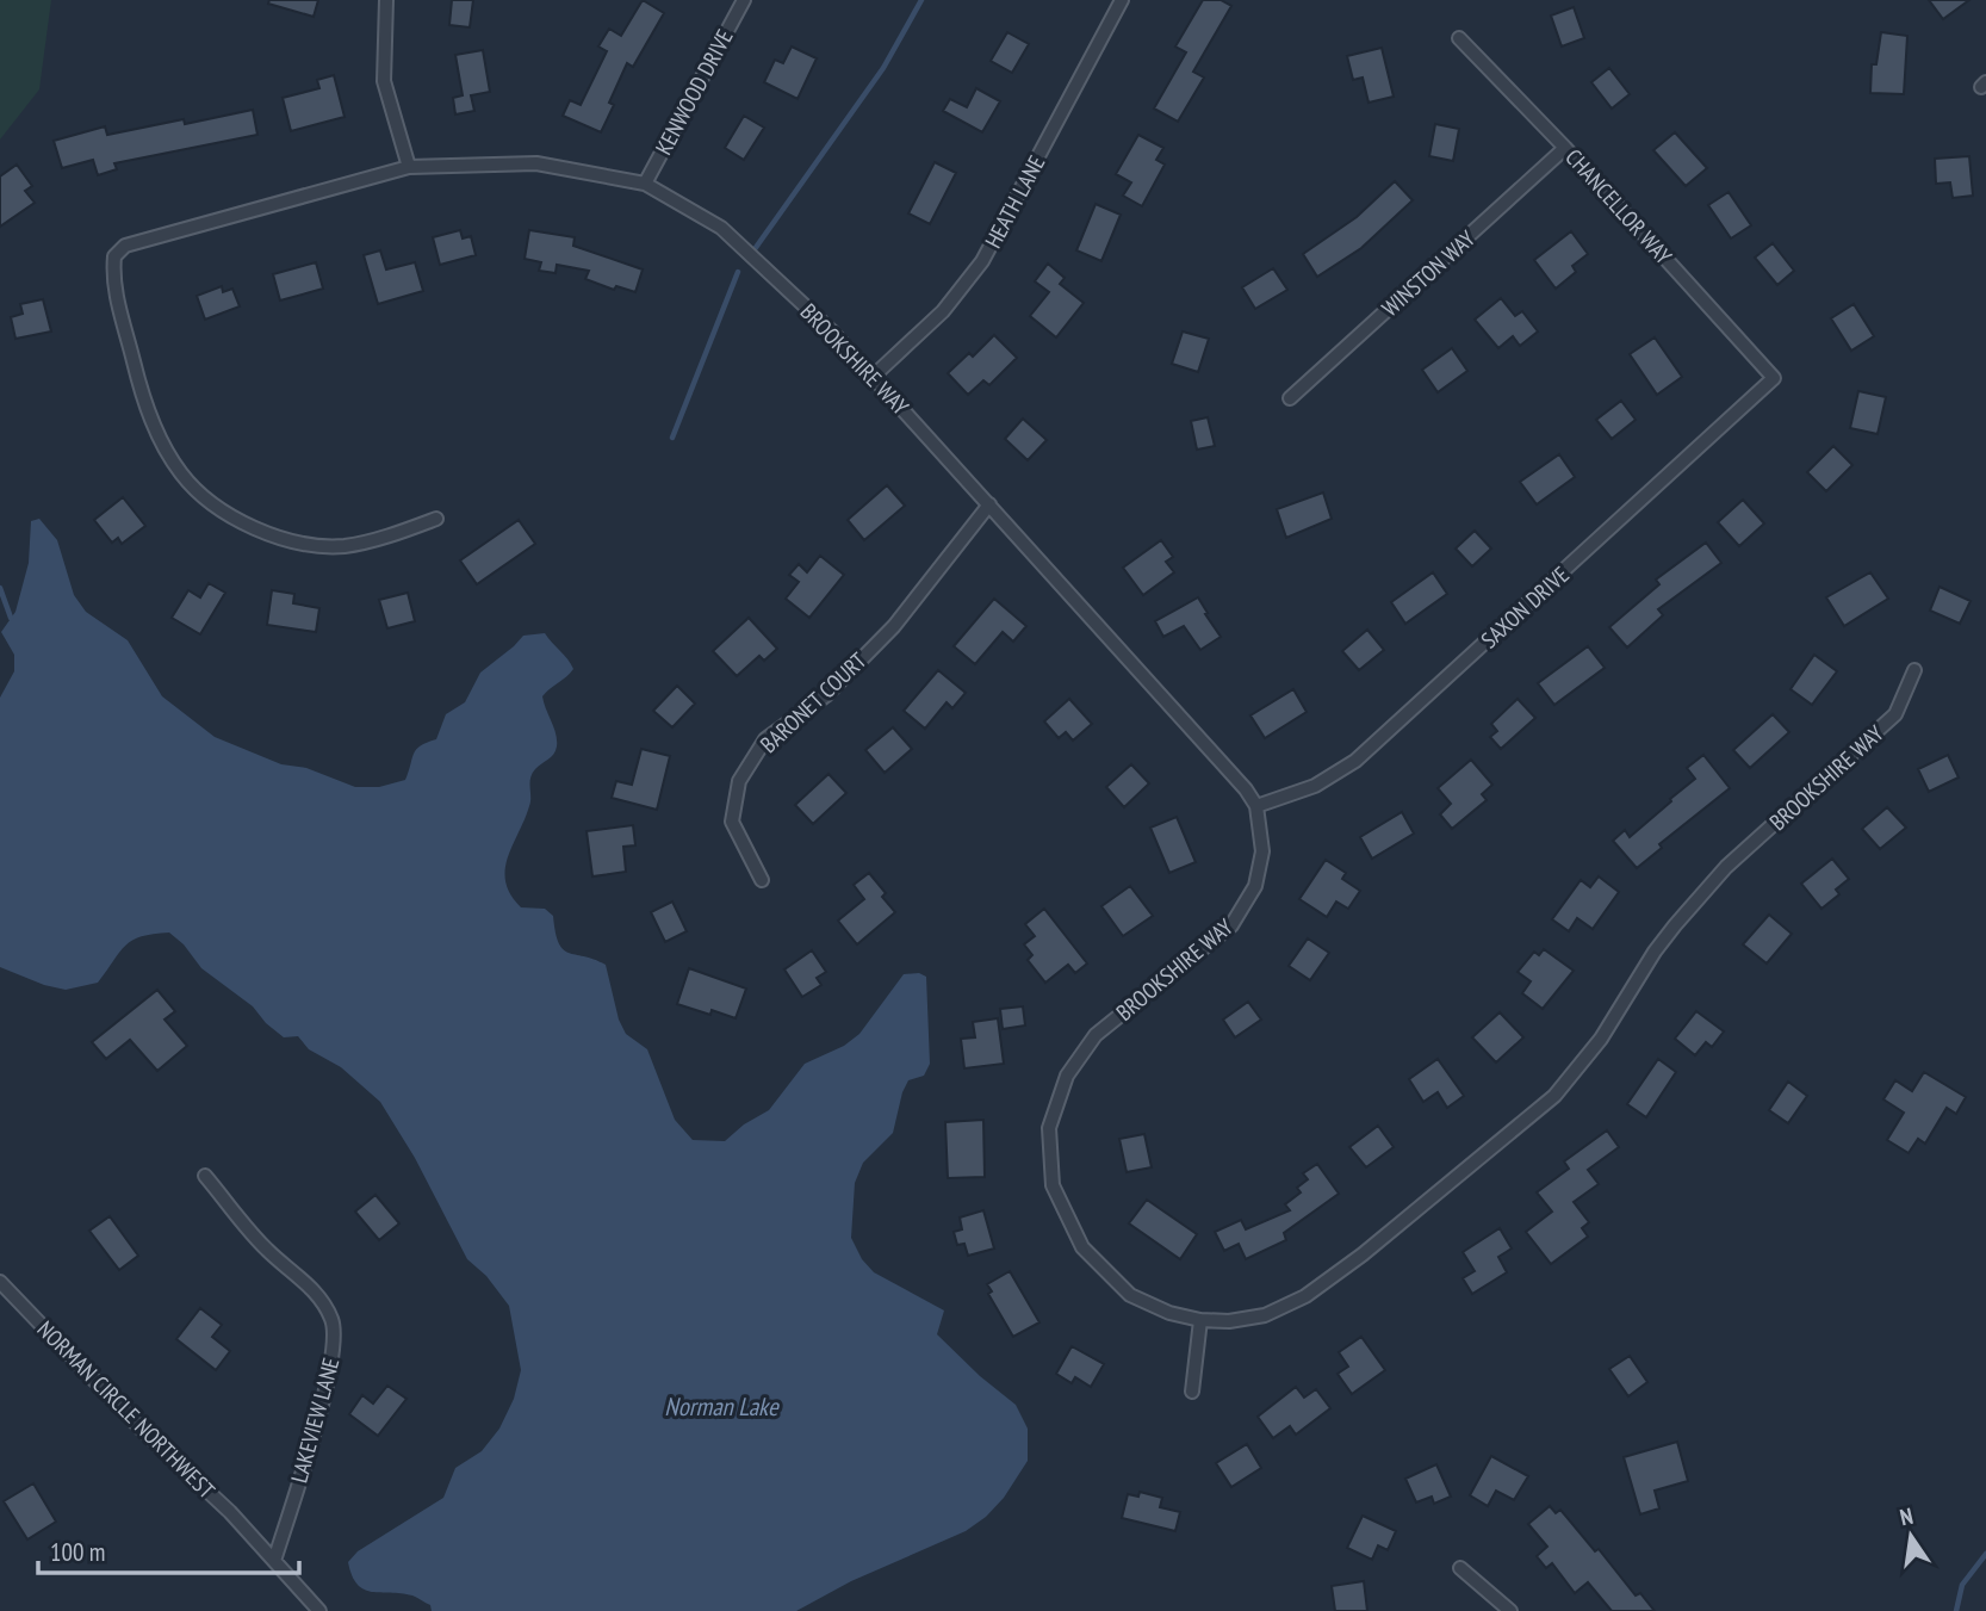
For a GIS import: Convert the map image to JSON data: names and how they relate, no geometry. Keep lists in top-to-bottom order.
{
  "streets": {
    "street": [
      "KENWOOD DRIVE",
      "HEATH LANE",
      "CHANCELLOR WAY",
      "WINSTON WAY",
      "BROOKSHIRE WAY",
      "SAXON DRIVE",
      "BARONET COURT",
      "NORMAN CIRCLE NORTHWEST",
      "LAKEVIEW LANE"
    ]
  },
  "crossings": [
    ["KENWOOD DRIVE", "BROOKSHIRE WAY"],
    ["HEATH LANE", "BROOKSHIRE WAY"],
    ["CHANCELLOR WAY", "WINSTON WAY"],
    ["CHANCELLOR WAY", "SAXON DRIVE"],
    ["BROOKSHIRE WAY", "SAXON DRIVE"],
    ["BROOKSHIRE WAY", "BARONET COURT"],
    ["NORMAN CIRCLE NORTHWEST", "LAKEVIEW LANE"]
  ],
  "water": ["Norman Lake"],
  "scale_bar": "100 m",
  "north": "top"
}
